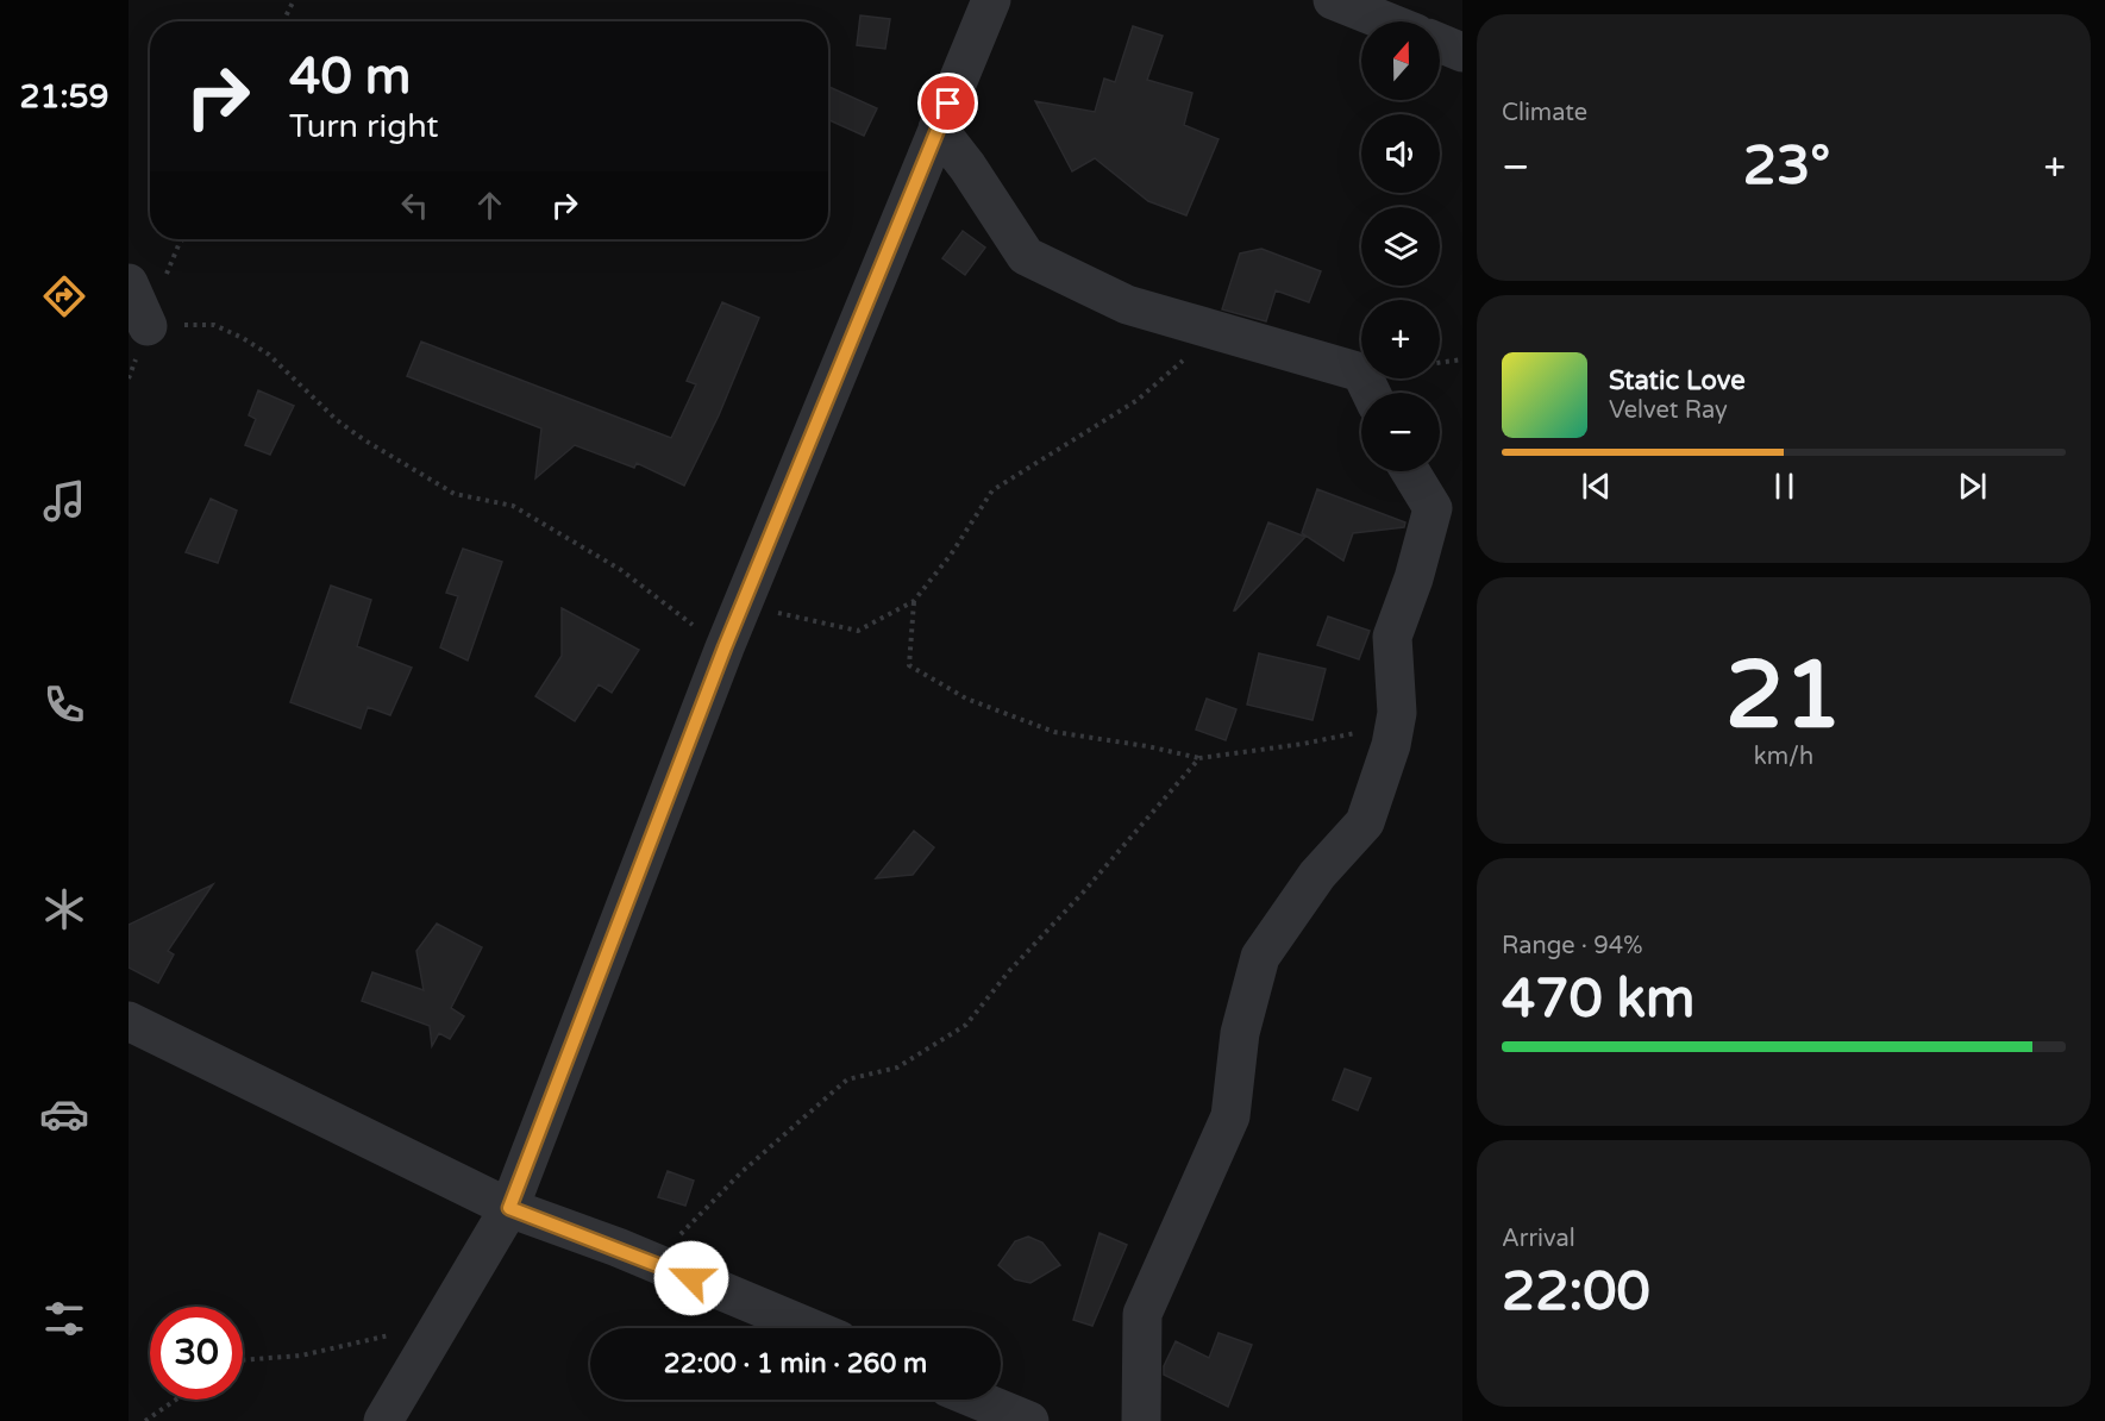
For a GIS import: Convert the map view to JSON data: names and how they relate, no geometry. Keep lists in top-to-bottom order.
{
  "north": "top",
  "page": {
    "tabs": "21:59",
    "tile": [
      "Climate",
      ["21", "km/h"],
      ["Range · 94%", "470 km"],
      ["Arrival", "22:00"]
    ],
    "map_buttons": ["+", "−"],
    "turn": ["40 m", "Turn right"],
    "heat": ["−", "23°", "+"],
    "song": ["Static Love", "Velvet Ray"],
    "limit": "30",
    "trip": "22:00 · 1 min · 260 m"
  }
}
